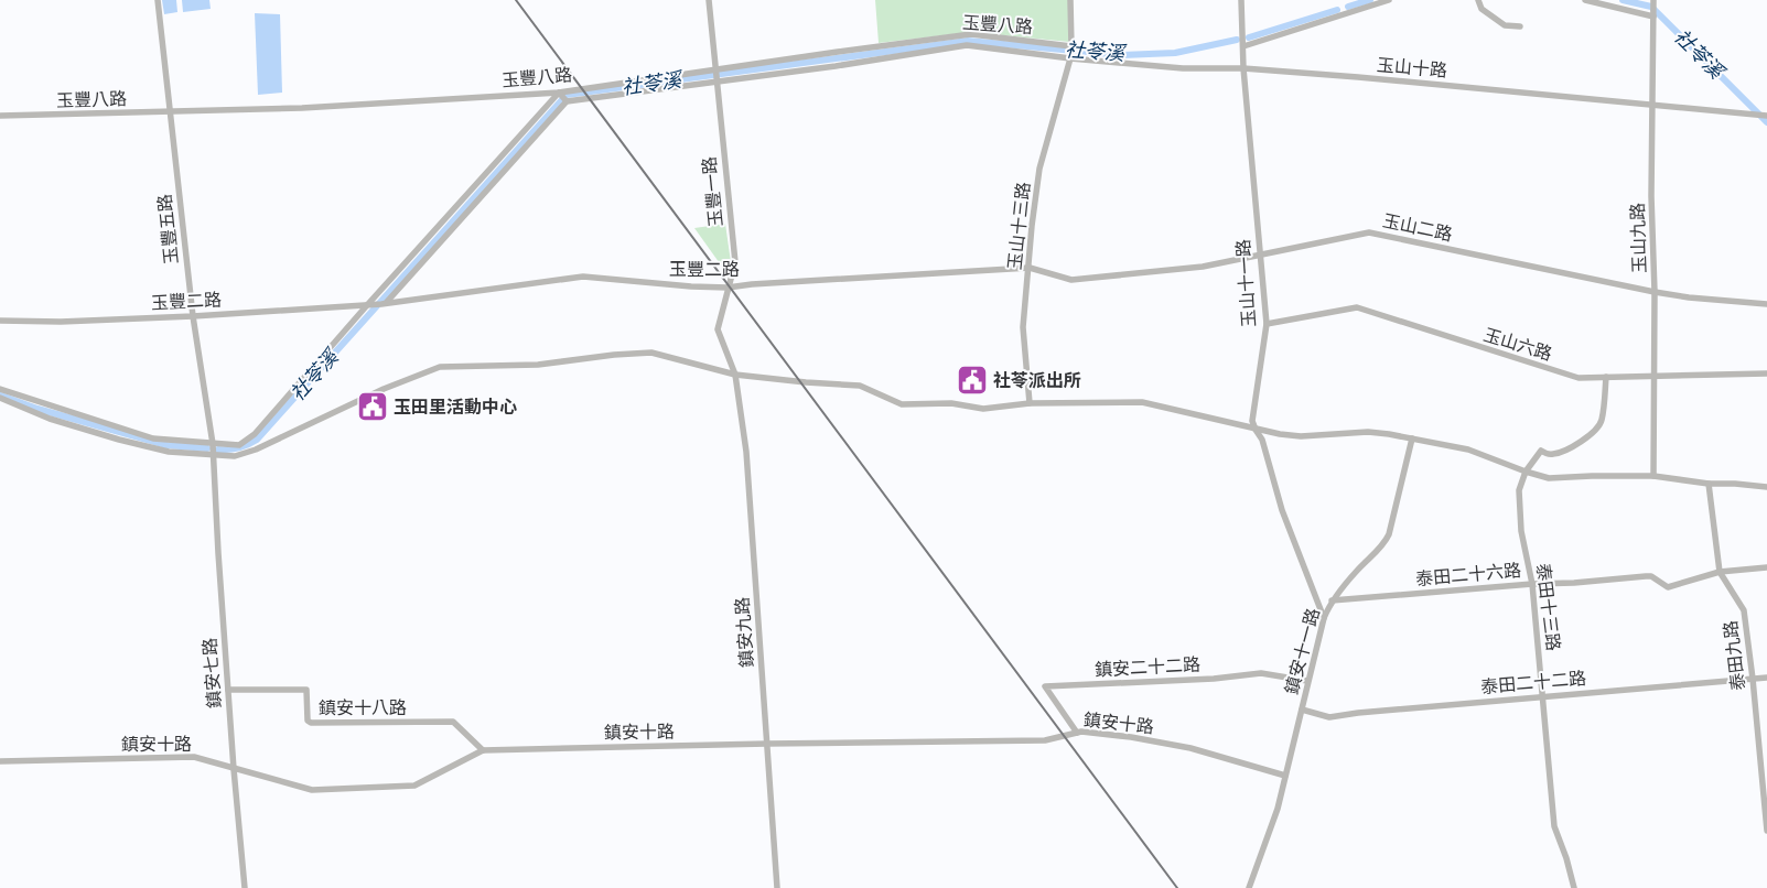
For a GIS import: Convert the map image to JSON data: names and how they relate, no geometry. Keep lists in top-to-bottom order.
{
  "streets": {
    "street": [
      "玉豐八路",
      "玉山十路",
      "玉豐一路",
      "玉山十三路",
      "玉山二路",
      "玉豐五路",
      "玉山九路",
      "玉豐二路",
      "玉山十一路",
      "玉山六路",
      "泰田二十六路",
      "泰田十三路",
      "鎮安九路",
      "鎮安十一路",
      "泰田九路",
      "鎮安二十二路",
      "鎮安七路",
      "泰田二十二路",
      "鎮安十八路",
      "鎮安十路"
    ]
  },
  "crossings": [
    ["玉豐八路", "玉山十路"],
    ["玉豐八路", "玉豐一路"],
    ["玉豐八路", "玉山十三路"],
    ["玉豐八路", "玉豐五路"],
    ["玉山十路", "玉山十三路"],
    ["玉山十路", "玉山九路"],
    ["玉山十路", "玉山十一路"],
    ["玉豐一路", "玉豐二路"],
    ["玉豐一路", "鎮安九路"],
    ["玉山十三路", "玉山二路"],
    ["玉山十三路", "玉豐二路"],
    ["玉山二路", "玉山九路"],
    ["玉山二路", "玉豐二路"],
    ["玉山二路", "玉山十一路"],
    ["玉豐五路", "玉豐二路"],
    ["玉豐五路", "鎮安七路"],
    ["玉山九路", "玉山六路"],
    ["玉山十一路", "玉山六路"],
    ["玉山十一路", "鎮安十一路"],
    ["玉山六路", "泰田十三路"],
    ["泰田二十六路", "泰田十三路"],
    ["泰田二十六路", "鎮安十一路"],
    ["泰田二十六路", "泰田九路"],
    ["泰田十三路", "泰田二十二路"],
    ["鎮安九路", "鎮安十路"],
    ["鎮安十一路", "鎮安二十二路"],
    ["鎮安十一路", "泰田二十二路"],
    ["鎮安十一路", "鎮安十路"],
    ["泰田九路", "泰田二十二路"],
    ["鎮安二十二路", "鎮安十路"],
    ["鎮安七路", "鎮安十八路"],
    ["鎮安七路", "鎮安十路"],
    ["鎮安十八路", "鎮安十路"]
  ],
  "water": ["社苓溪"],
  "places": {
    "public building": ["社苓派出所", "玉田里活動中心"]
  }
}
